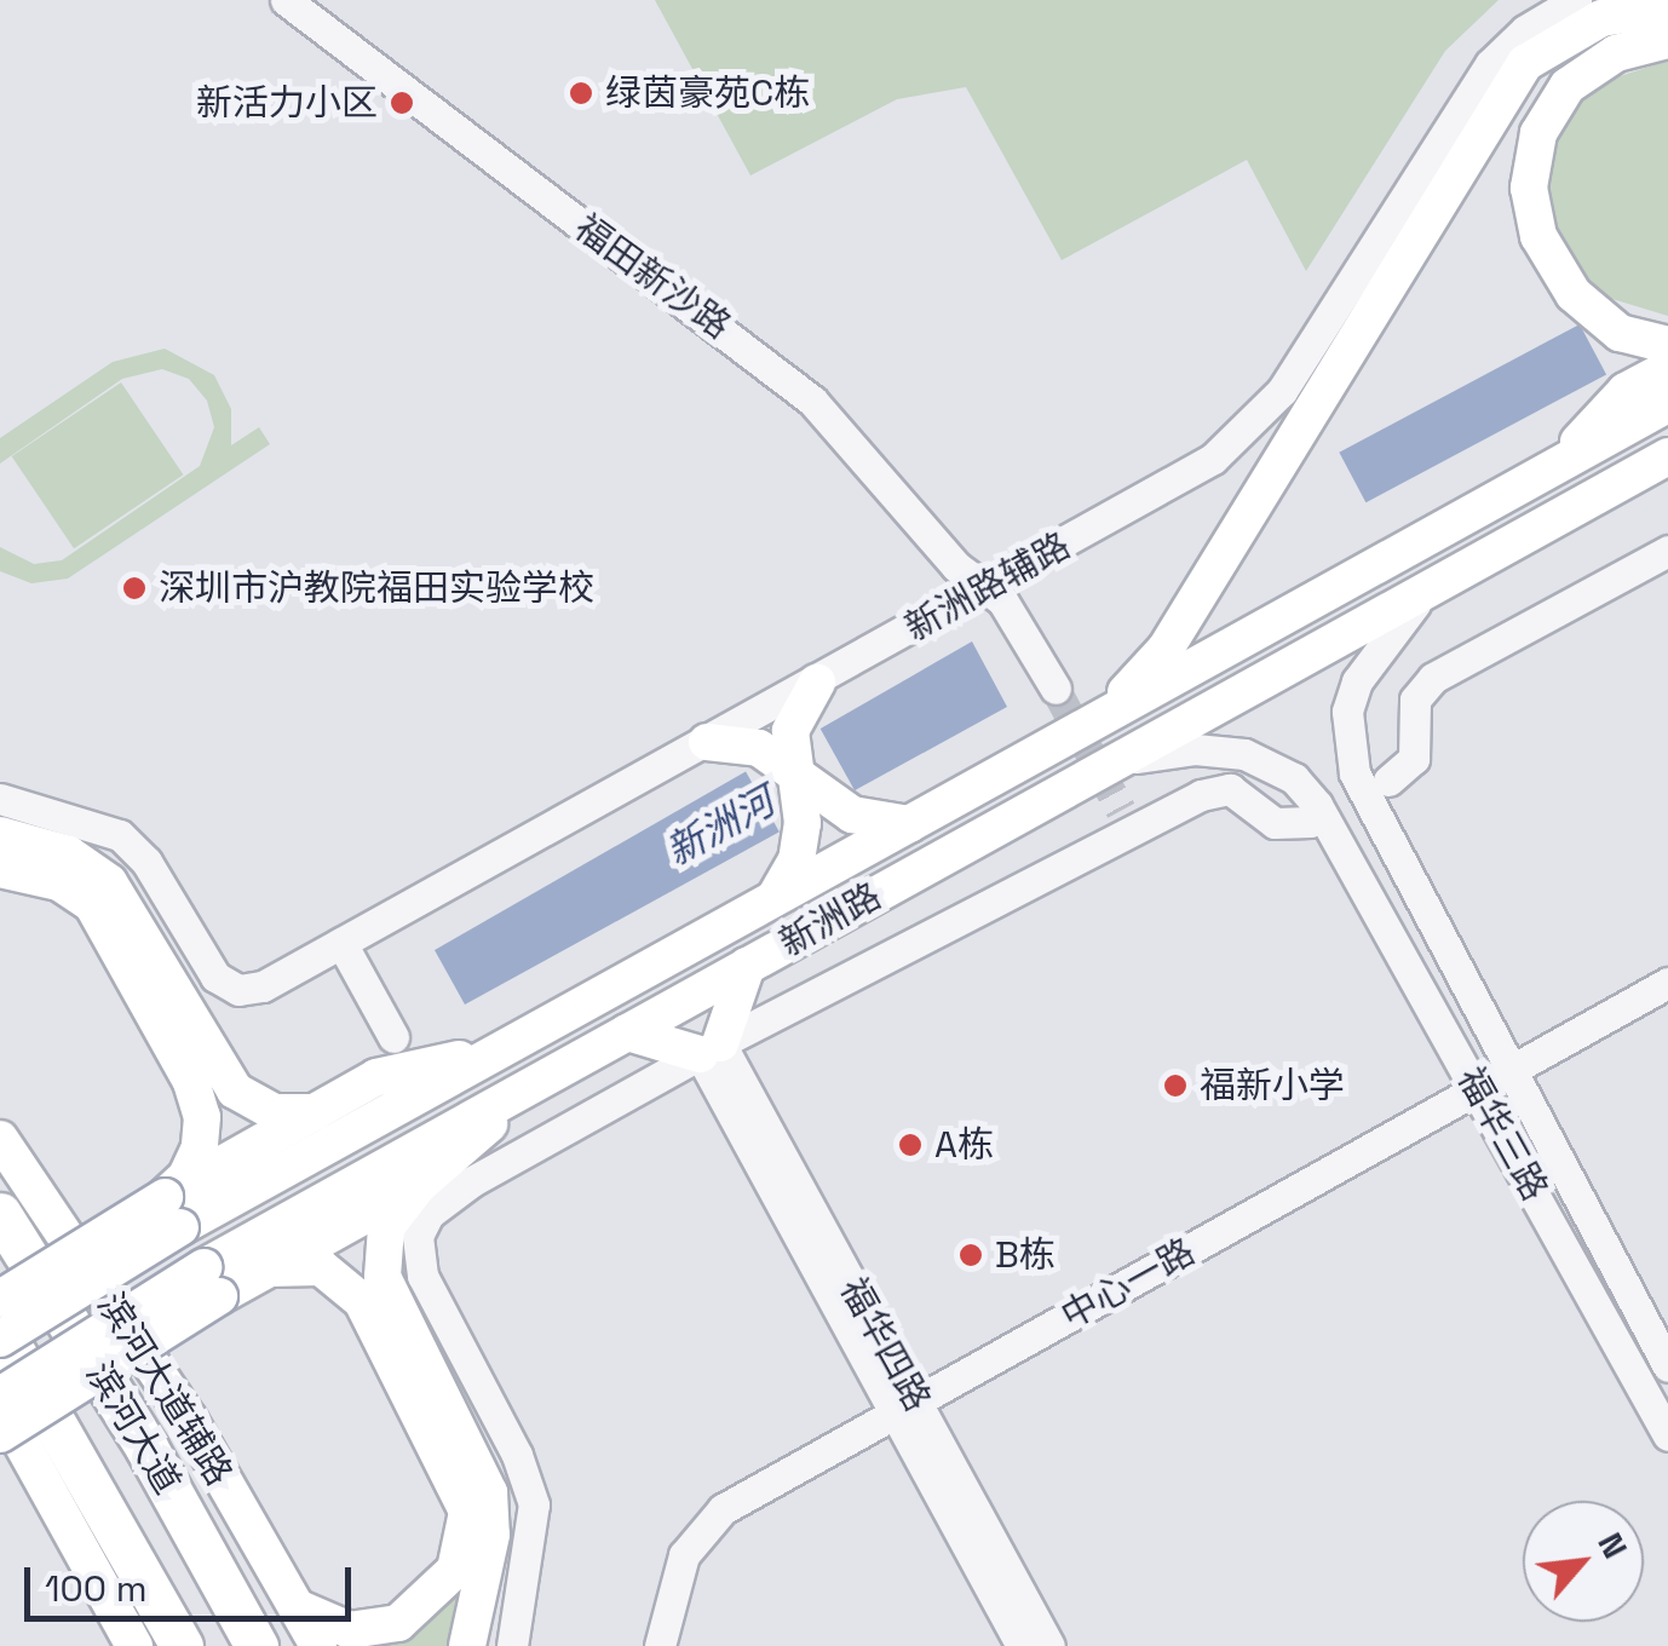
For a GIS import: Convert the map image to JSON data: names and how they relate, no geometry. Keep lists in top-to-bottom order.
{
  "streets": {
    "highway": ["滨河大道"],
    "main road": ["新洲路", "滨河大道辅路"],
    "street": [
      "福田新沙路",
      "新洲路辅路",
      "福华三路",
      "中心一路",
      "福华四路"
    ]
  },
  "crossings": [
    ["福田新沙路", "新洲路辅路"],
    ["新洲路", "福华三路"],
    ["福华三路", "中心一路"],
    ["中心一路", "福华四路"]
  ],
  "water": ["新洲河"],
  "places": [
    "绿茵豪苑C栋",
    "新活力小区",
    "深圳市沪教院福田实验学校",
    "福新小学",
    "A栋",
    "B栋"
  ],
  "scale_bar": "100 m",
  "north": "top right"
}
